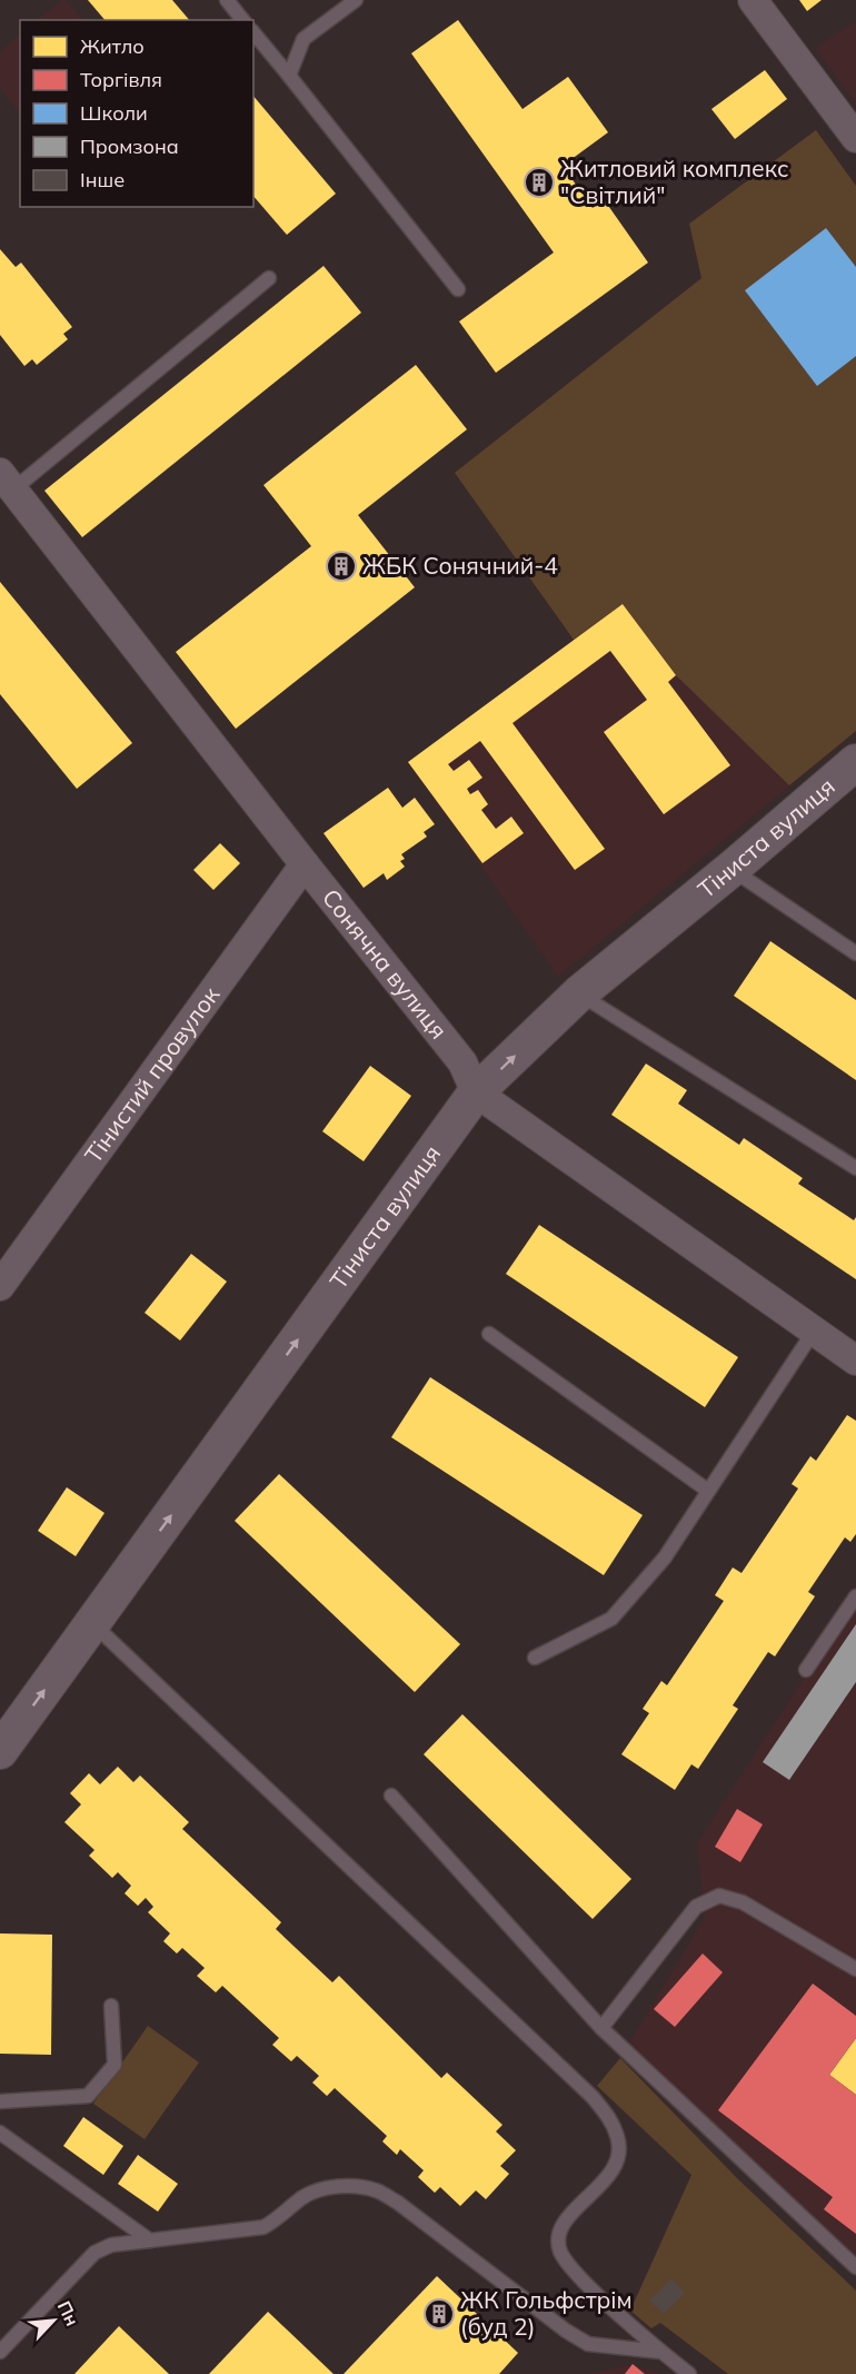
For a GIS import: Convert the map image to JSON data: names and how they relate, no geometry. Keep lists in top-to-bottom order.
{
  "streets": {
    "street": ["Тіниста вулиця", "Сонячна вулиця", "Тінистий провулок"]
  },
  "crossings": [
    ["Тіниста вулиця", "Сонячна вулиця"],
    ["Сонячна вулиця", "Тінистий провулок"]
  ],
  "one_way": ["Тіниста вулиця"],
  "places": {
    "building": ["Житловий комплекс \"Світлий\"", "ЖБК Сонячний-4", "ЖК Гольфстрім (буд 2)"]
  },
  "legend": [
    "Житло",
    "Торгівля",
    "Школи",
    "Промзона",
    "Інше"
  ],
  "north": "top right"
}
